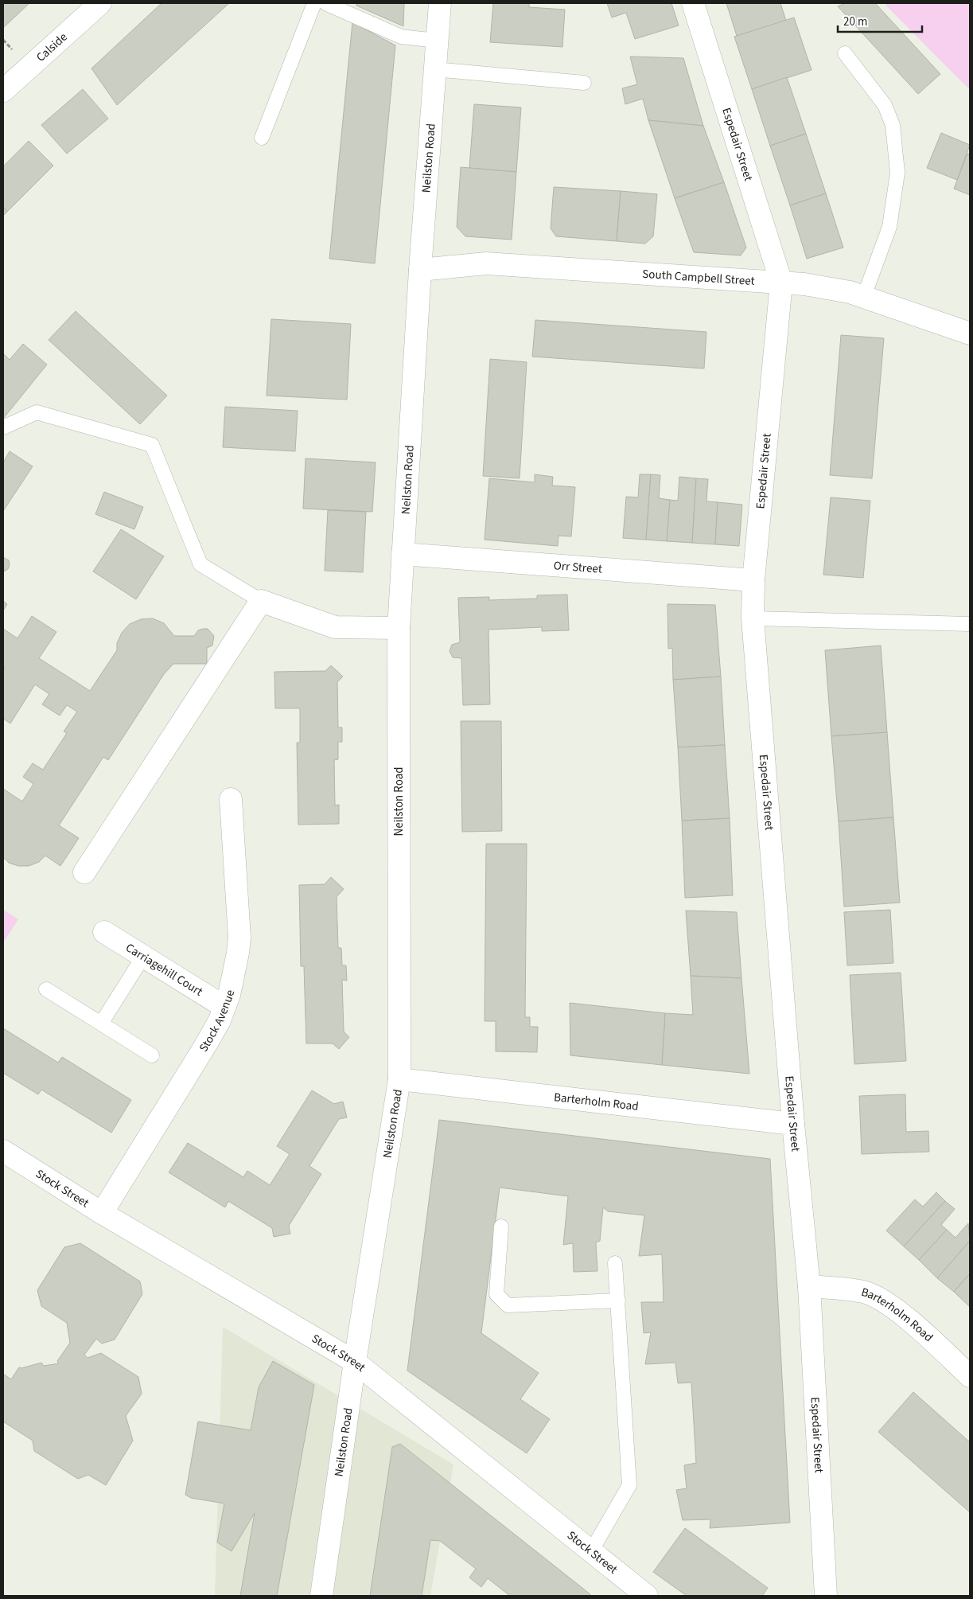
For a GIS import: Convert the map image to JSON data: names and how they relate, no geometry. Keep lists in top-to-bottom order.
{
  "streets": {
    "street": [
      "Calside",
      "Espedair Street",
      "Neilston Road",
      "South Campbell Street",
      "Orr Street",
      "Carriagehill Court",
      "Stock Avenue",
      "Barterholm Road",
      "Stock Street"
    ]
  },
  "crossings": [
    ["Espedair Street", "South Campbell Street"],
    ["Espedair Street", "Orr Street"],
    ["Espedair Street", "Barterholm Road"],
    ["Neilston Road", "South Campbell Street"],
    ["Neilston Road", "Orr Street"],
    ["Neilston Road", "Barterholm Road"],
    ["Neilston Road", "Stock Street"],
    ["Carriagehill Court", "Stock Avenue"],
    ["Stock Avenue", "Stock Street"]
  ],
  "scale_bar": "20 m"
}
